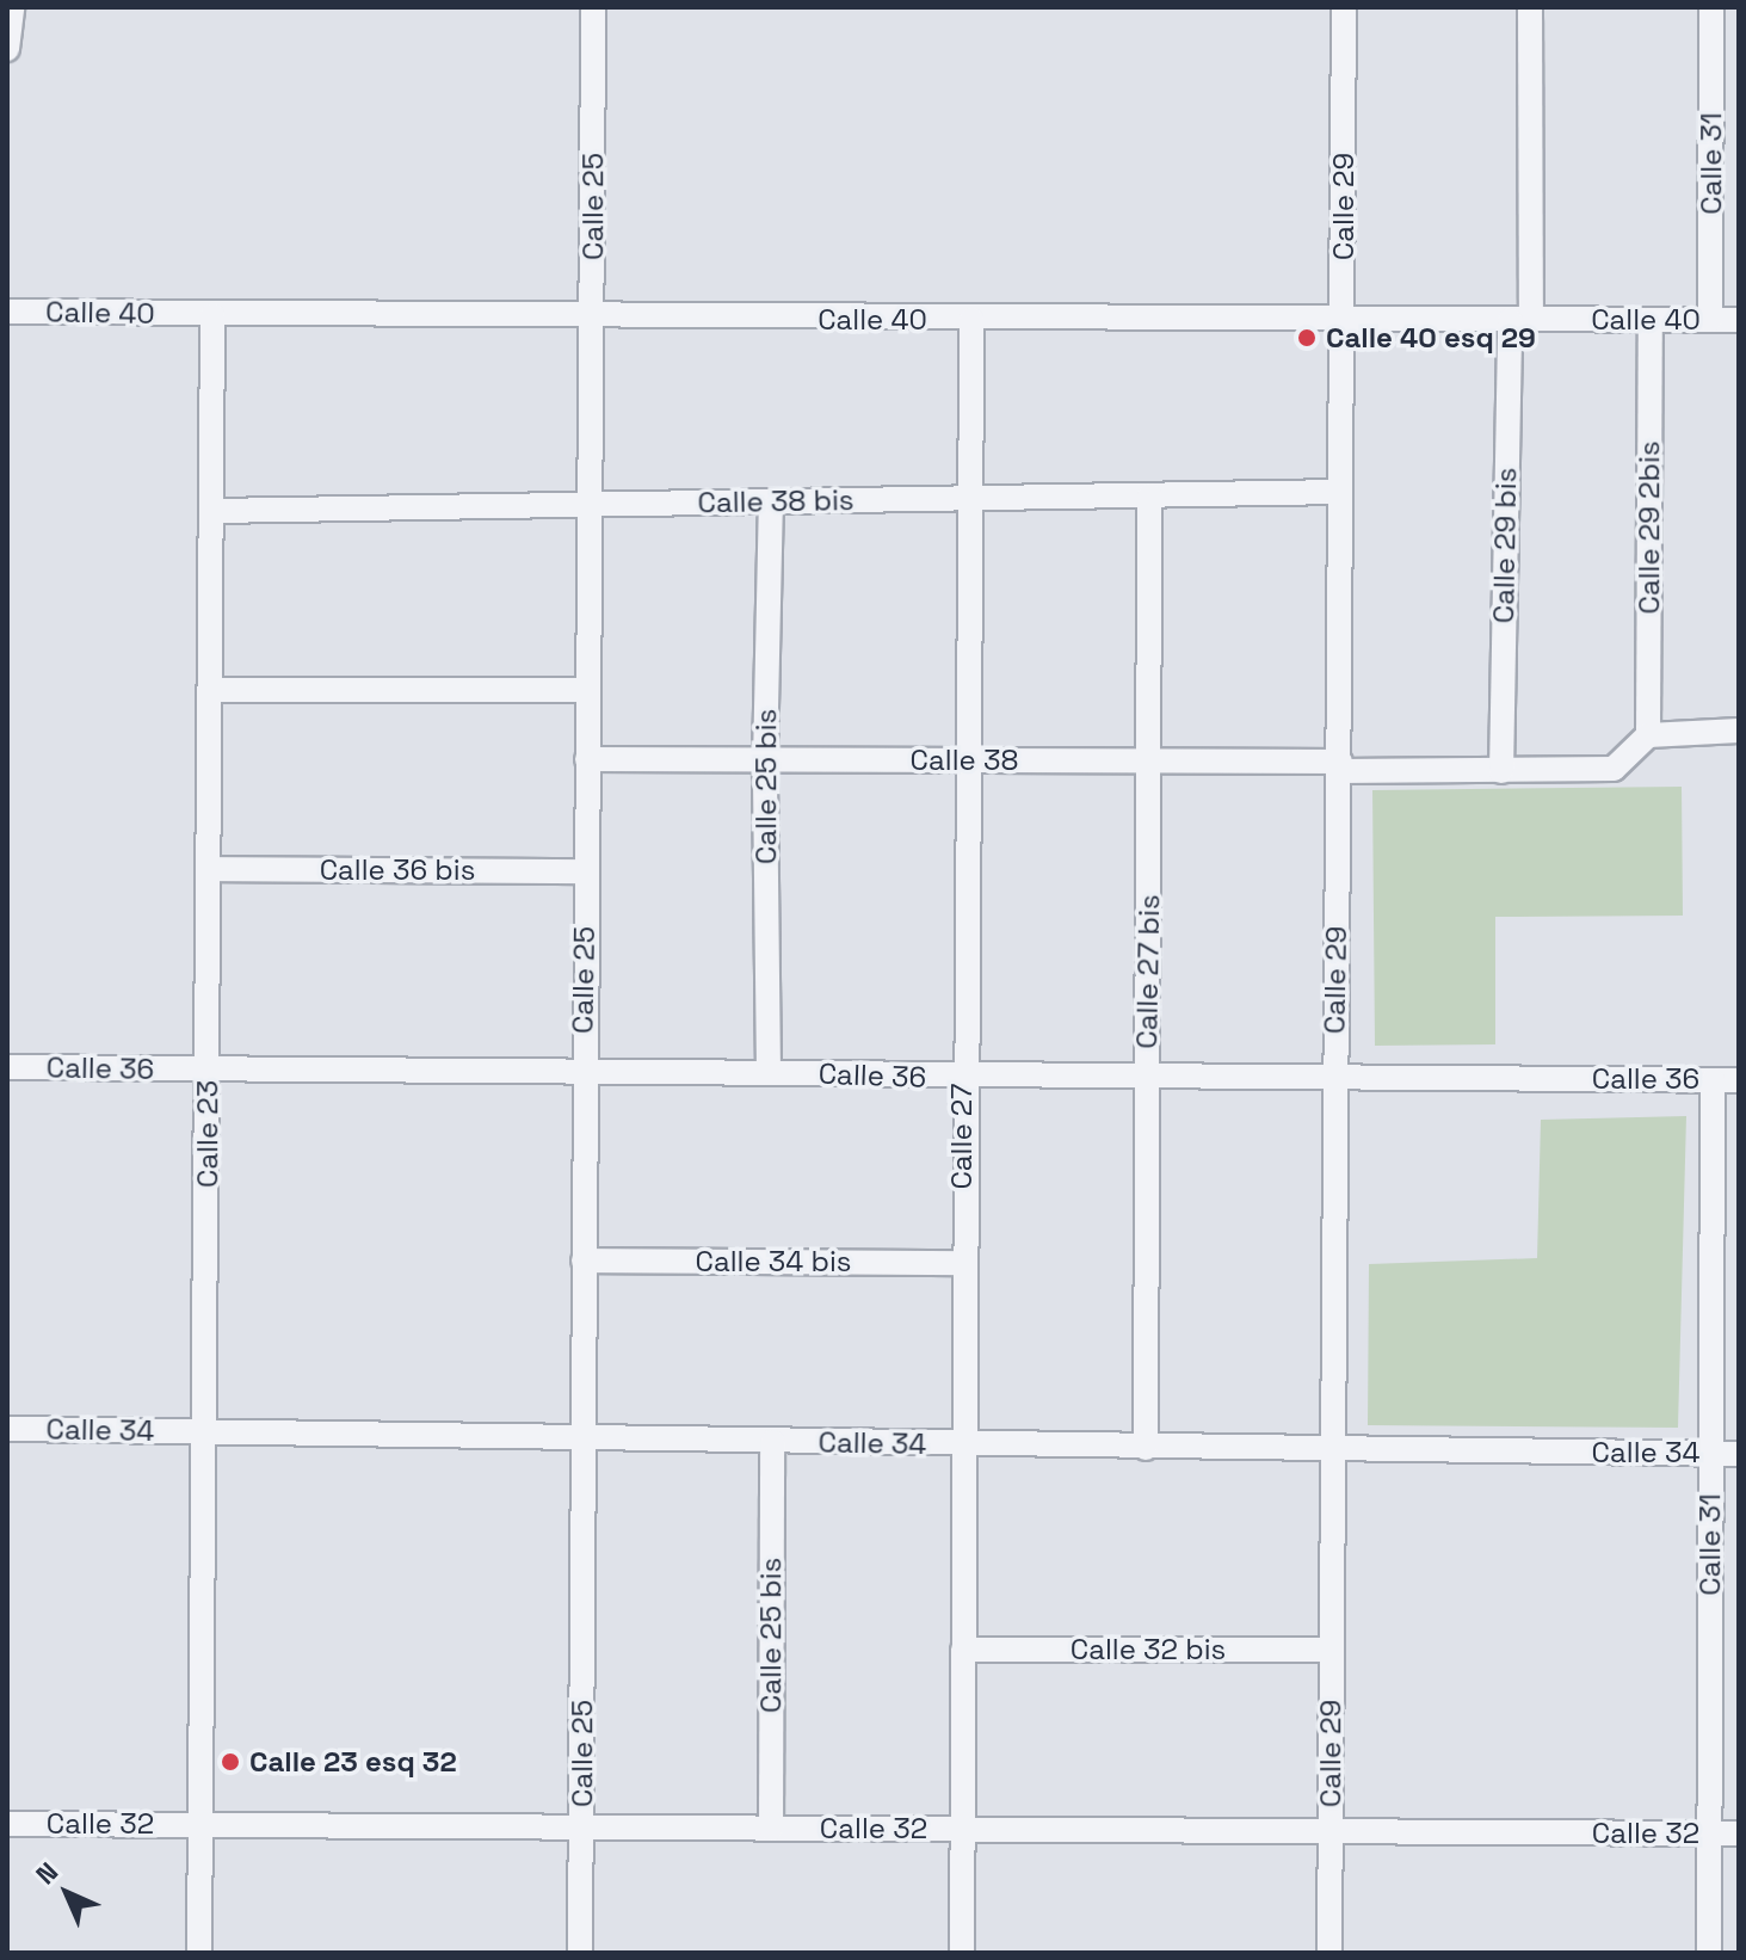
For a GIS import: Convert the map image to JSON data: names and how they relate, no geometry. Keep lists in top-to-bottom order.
{
  "streets": {
    "street": [
      "Calle 31",
      "Calle 25",
      "Calle 29",
      "Calle 40",
      "Calle 38 bis",
      "Calle 29 2bis",
      "Calle 29 bis",
      "Calle 38",
      "Calle 25 bis",
      "Calle 36 bis",
      "Calle 27 bis",
      "Calle 36",
      "Calle 23",
      "Calle 27",
      "Calle 34 bis",
      "Calle 34",
      "Calle 32 bis",
      "Calle 32"
    ]
  },
  "crossings": [
    ["Calle 31", "Calle 40"],
    ["Calle 31", "Calle 36"],
    ["Calle 31", "Calle 34"],
    ["Calle 31", "Calle 32"],
    ["Calle 25", "Calle 40"],
    ["Calle 25", "Calle 38 bis"],
    ["Calle 25", "Calle 38"],
    ["Calle 25", "Calle 36 bis"],
    ["Calle 25", "Calle 36"],
    ["Calle 25", "Calle 34 bis"],
    ["Calle 25", "Calle 34"],
    ["Calle 25", "Calle 32"],
    ["Calle 29", "Calle 40"],
    ["Calle 29", "Calle 38 bis"],
    ["Calle 29", "Calle 38"],
    ["Calle 29", "Calle 36"],
    ["Calle 29", "Calle 34"],
    ["Calle 29", "Calle 32 bis"],
    ["Calle 29", "Calle 32"],
    ["Calle 40", "Calle 29 2bis"],
    ["Calle 40", "Calle 29 bis"],
    ["Calle 40", "Calle 23"],
    ["Calle 40", "Calle 27"],
    ["Calle 38 bis", "Calle 25 bis"],
    ["Calle 38 bis", "Calle 27 bis"],
    ["Calle 38 bis", "Calle 23"],
    ["Calle 38 bis", "Calle 27"],
    ["Calle 29 2bis", "Calle 38"],
    ["Calle 29 bis", "Calle 38"],
    ["Calle 38", "Calle 25 bis"],
    ["Calle 38", "Calle 27 bis"],
    ["Calle 38", "Calle 27"],
    ["Calle 25 bis", "Calle 36"],
    ["Calle 25 bis", "Calle 34"],
    ["Calle 25 bis", "Calle 32"],
    ["Calle 36 bis", "Calle 23"],
    ["Calle 27 bis", "Calle 36"],
    ["Calle 27 bis", "Calle 34"],
    ["Calle 36", "Calle 23"],
    ["Calle 36", "Calle 27"],
    ["Calle 23", "Calle 34"],
    ["Calle 23", "Calle 32"],
    ["Calle 27", "Calle 34 bis"],
    ["Calle 27", "Calle 34"],
    ["Calle 27", "Calle 32 bis"],
    ["Calle 27", "Calle 32"]
  ],
  "places": ["Calle 40 esq 29", "Calle 23 esq 32"],
  "north": "top left"
}
